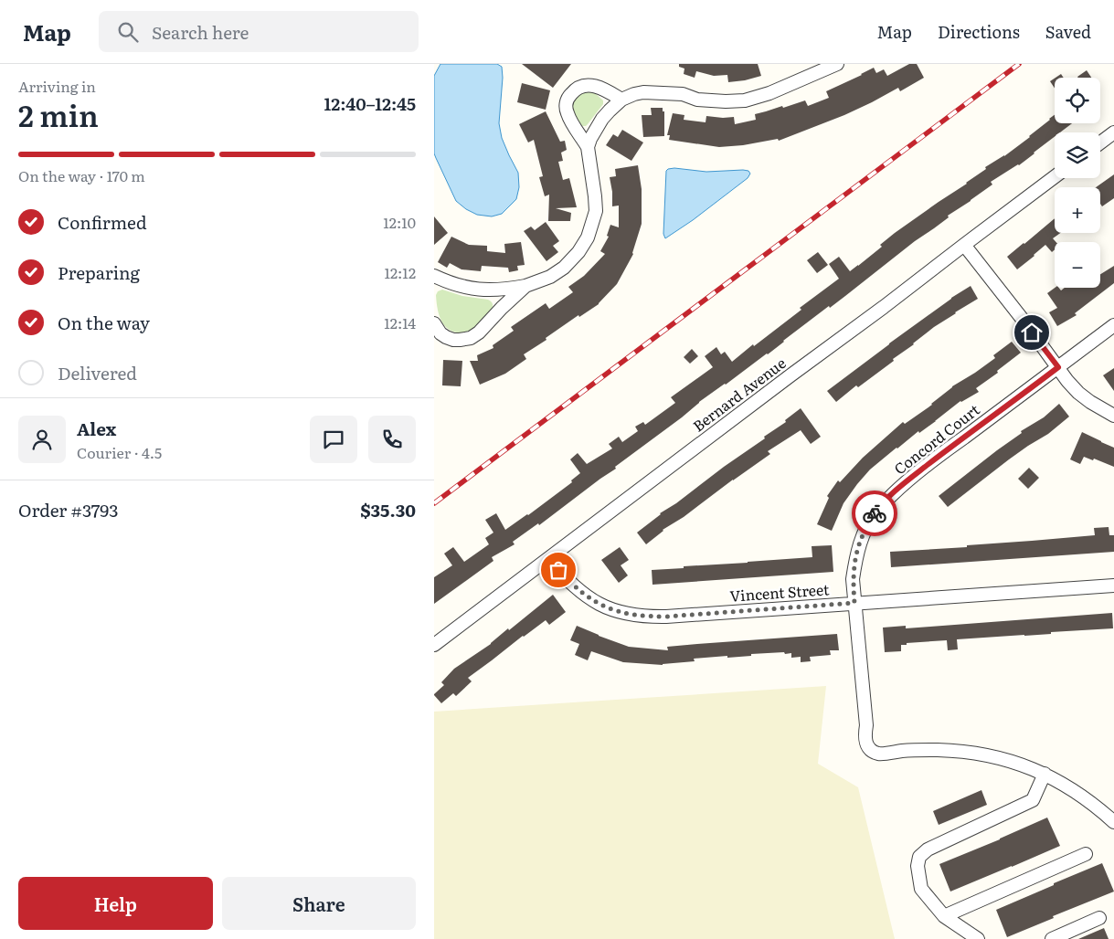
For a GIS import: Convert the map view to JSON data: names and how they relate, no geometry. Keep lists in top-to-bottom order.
{
  "streets": {
    "street": ["Bernard Avenue", "Concord Court", "Vincent Street"]
  },
  "crossings": [
    ["Bernard Avenue", "Vincent Street"],
    ["Concord Court", "Vincent Street"]
  ],
  "page": {
    "header": "Map",
    "search": "Search here",
    "nav": ["Map", "Directions", "Saved"],
    "heading": ["2 min", "Arriving in", "12:40–12:45"],
    "panel": [
      "Alex",
      "Courier · 4.5",
      "Order #3793",
      "$35.30"
    ],
    "map_buttons": ["+", "−"],
    "bar": "On the way · 170 m",
    "list": [
      ["Confirmed", "12:10"],
      ["Preparing", "12:12"],
      ["On the way", "12:14"],
      "Delivered"
    ],
    "buttons": ["Help", "Share"]
  }
}
